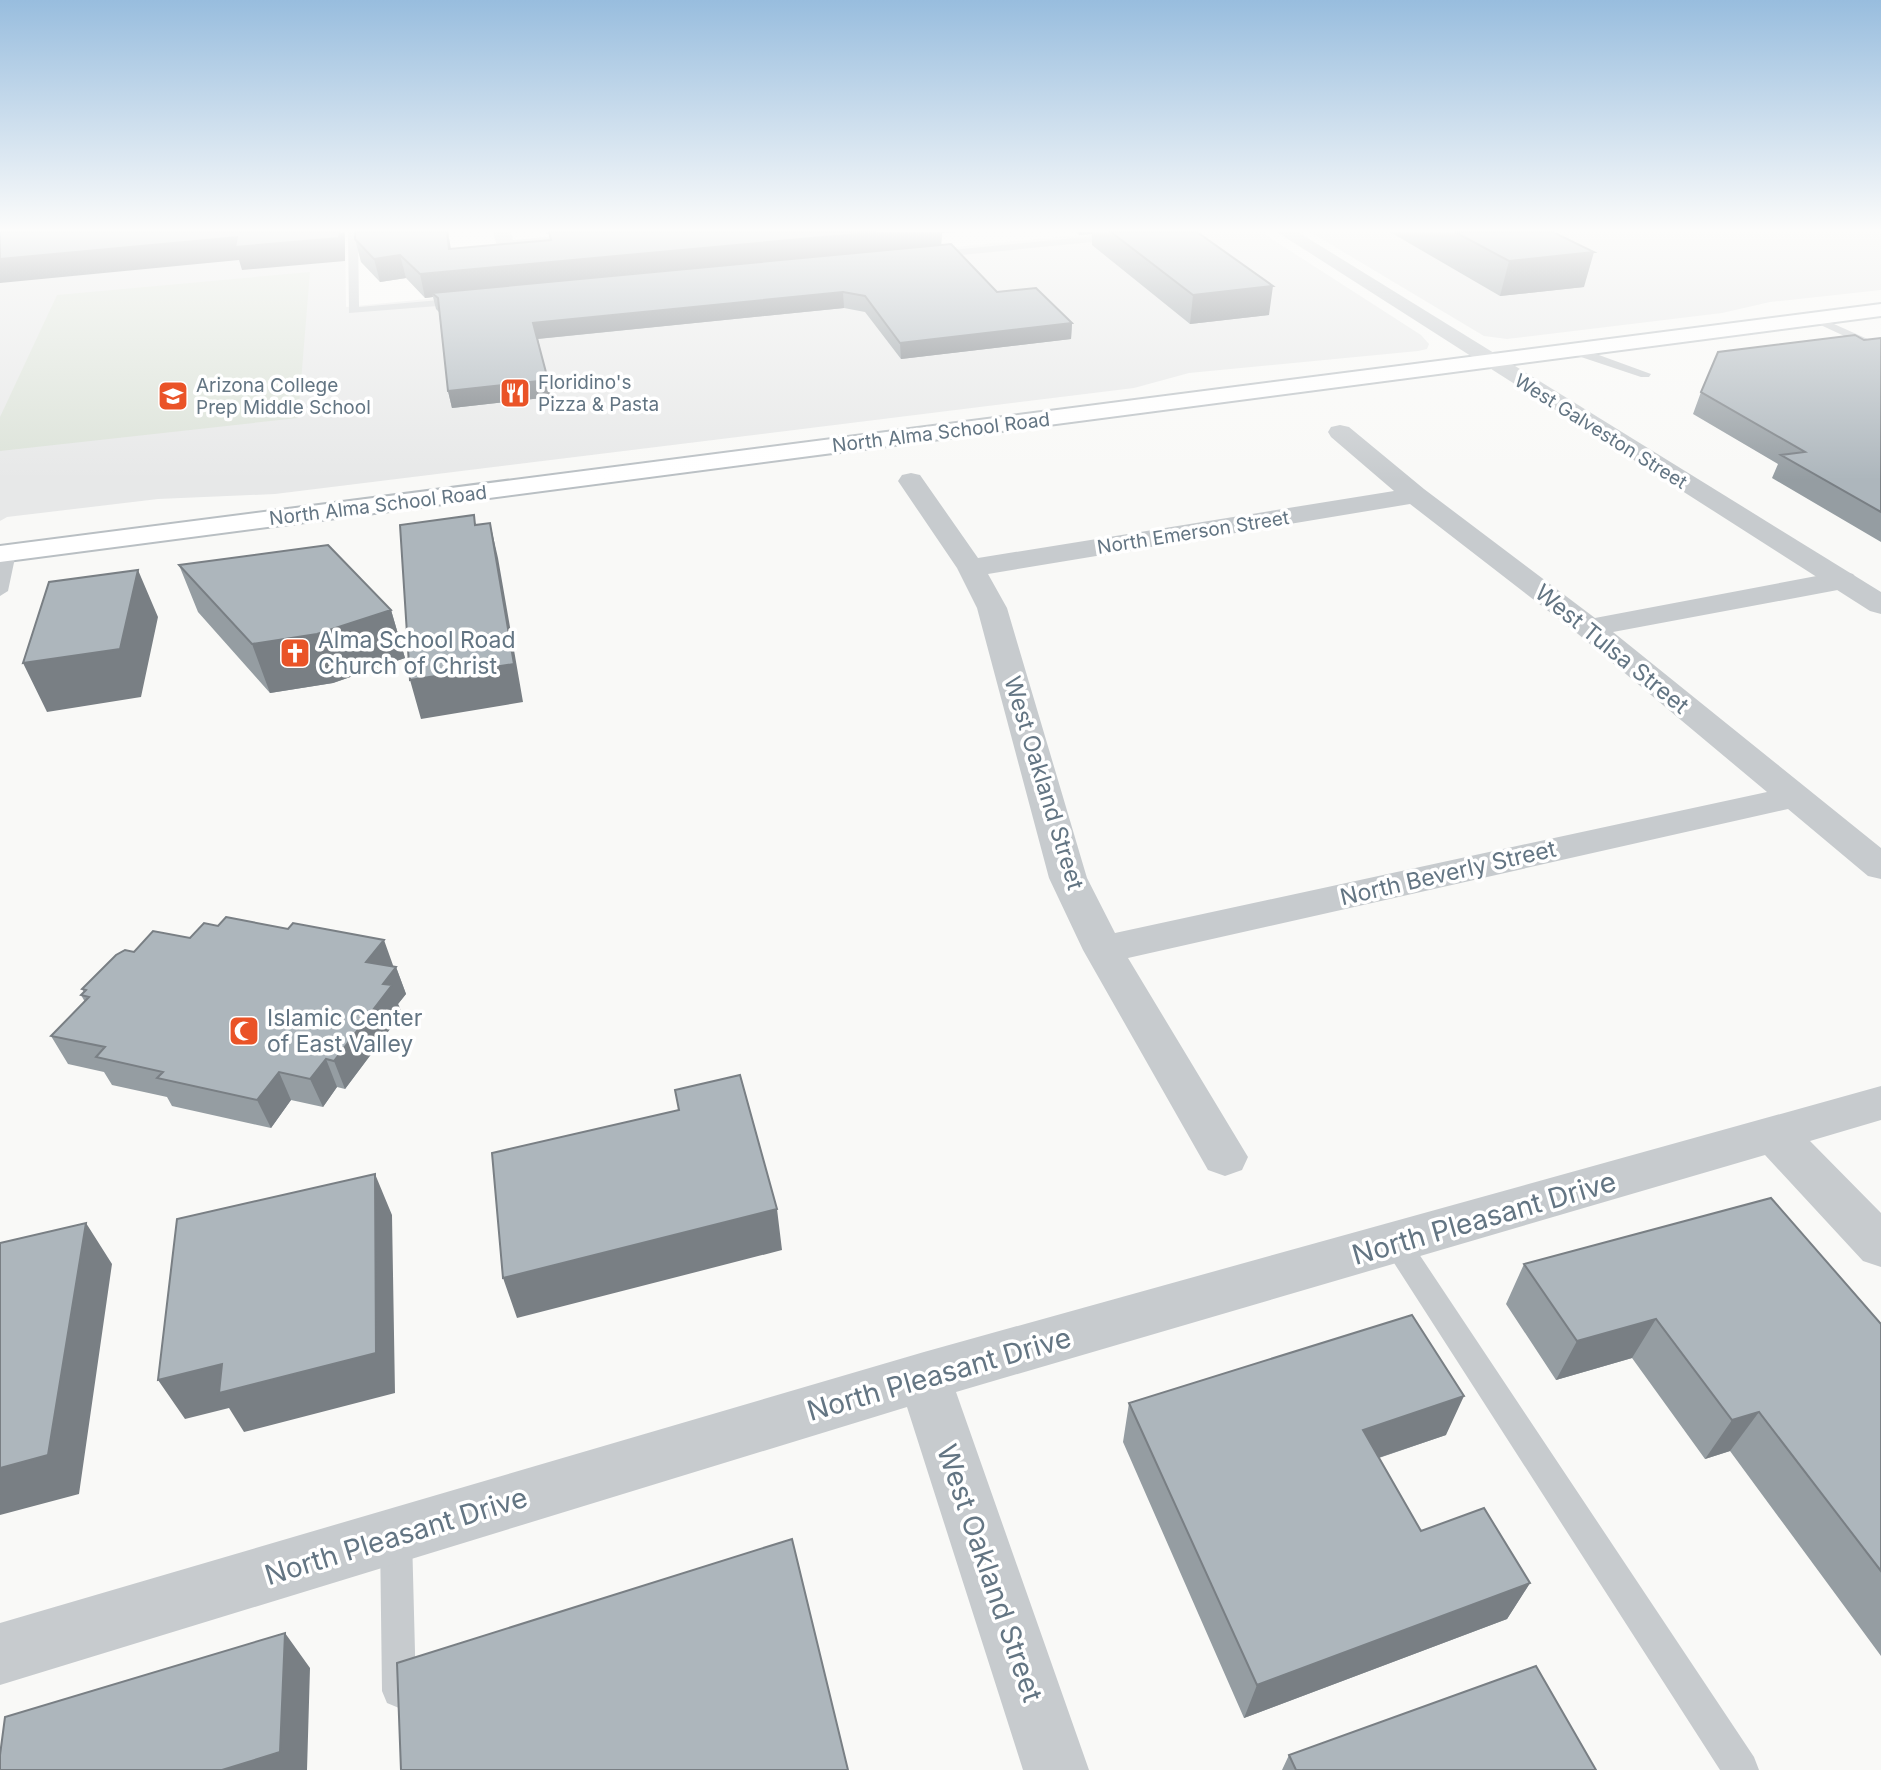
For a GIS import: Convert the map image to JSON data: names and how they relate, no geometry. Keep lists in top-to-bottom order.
{
  "streets": {
    "main road": ["North Alma School Road"],
    "street": [
      "West Galveston Street",
      "North Emerson Street",
      "West Tulsa Street",
      "West Oakland Street",
      "North Beverly Street",
      "North Pleasant Drive"
    ]
  },
  "crossings": [
    ["West Galveston Street", "North Alma School Road"],
    ["North Emerson Street", "West Tulsa Street"],
    ["North Emerson Street", "West Oakland Street"],
    ["West Tulsa Street", "North Beverly Street"],
    ["West Oakland Street", "North Beverly Street"],
    ["West Oakland Street", "North Pleasant Drive"]
  ],
  "places": {
    "restaurant": ["Floridino's Pizza & Pasta"],
    "school or university": ["Arizona College Prep Middle School"],
    "church": ["Alma School Road Church of Christ"],
    "mosque": ["Islamic Center of East Valley"]
  }
}
